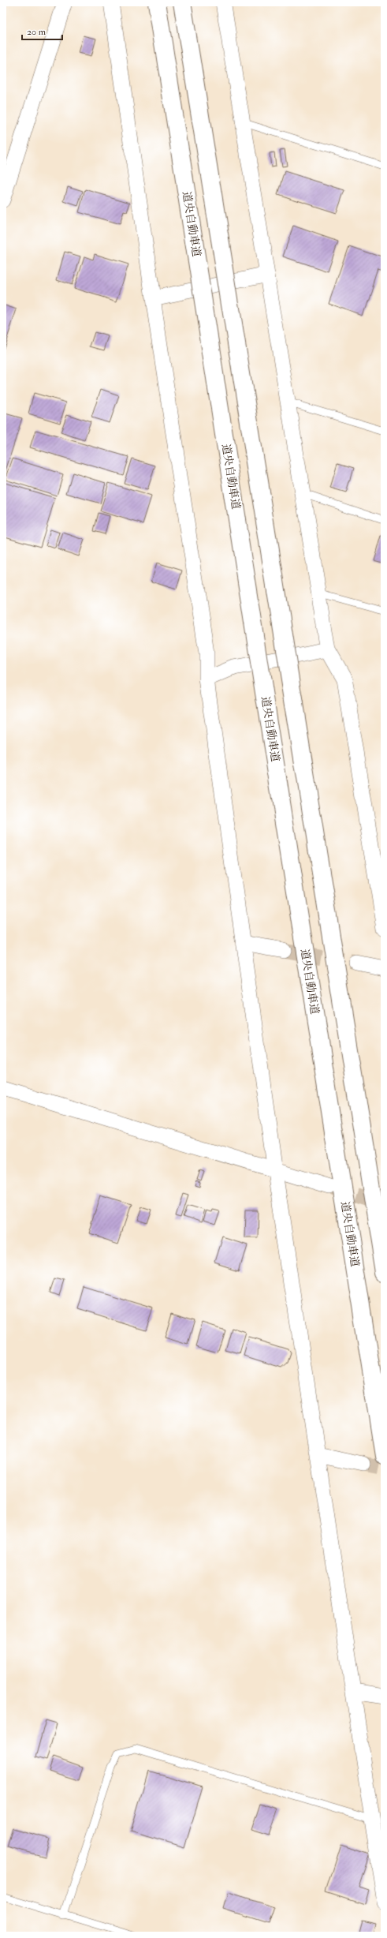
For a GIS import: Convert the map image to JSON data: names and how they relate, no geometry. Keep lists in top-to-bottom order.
{
  "streets": {
    "highway": ["道央自動車道"]
  },
  "scale_bar": "20 m"
}
